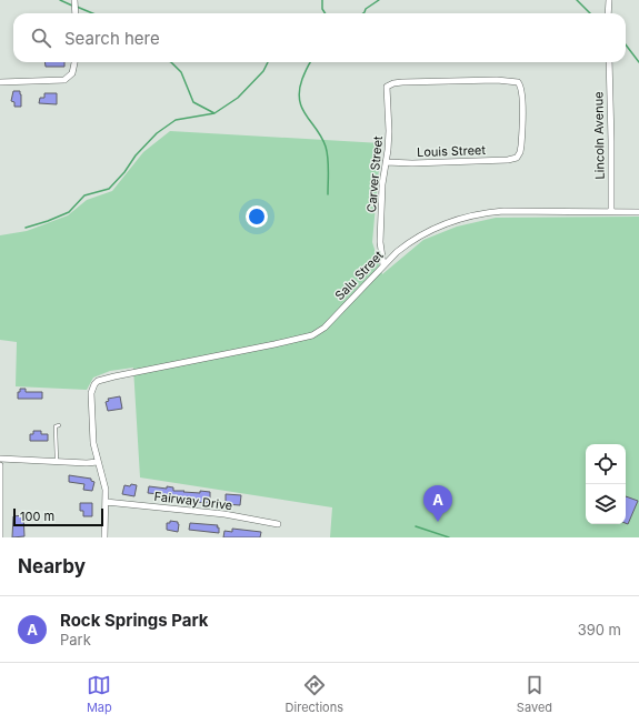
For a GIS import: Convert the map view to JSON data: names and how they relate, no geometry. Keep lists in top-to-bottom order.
{
  "streets": {
    "street": [
      "Lincoln Avenue",
      "Louis Street",
      "Carver Street",
      "Salu Street",
      "Fairway Drive"
    ]
  },
  "crossings": [
    ["Lincoln Avenue", "Salu Street"],
    ["Louis Street", "Carver Street"],
    ["Carver Street", "Salu Street"]
  ],
  "scale_bar": "100 m",
  "page": {
    "search": "Search here",
    "pins": "A",
    "scale": "100 m",
    "heading": "Nearby",
    "list": [
      {
        "mark": "A",
        "name": "Rock Springs Park",
        "note": "Park",
        "value": "390 m"
      }
    ],
    "nav": ["Map", "Directions", "Saved"]
  }
}
